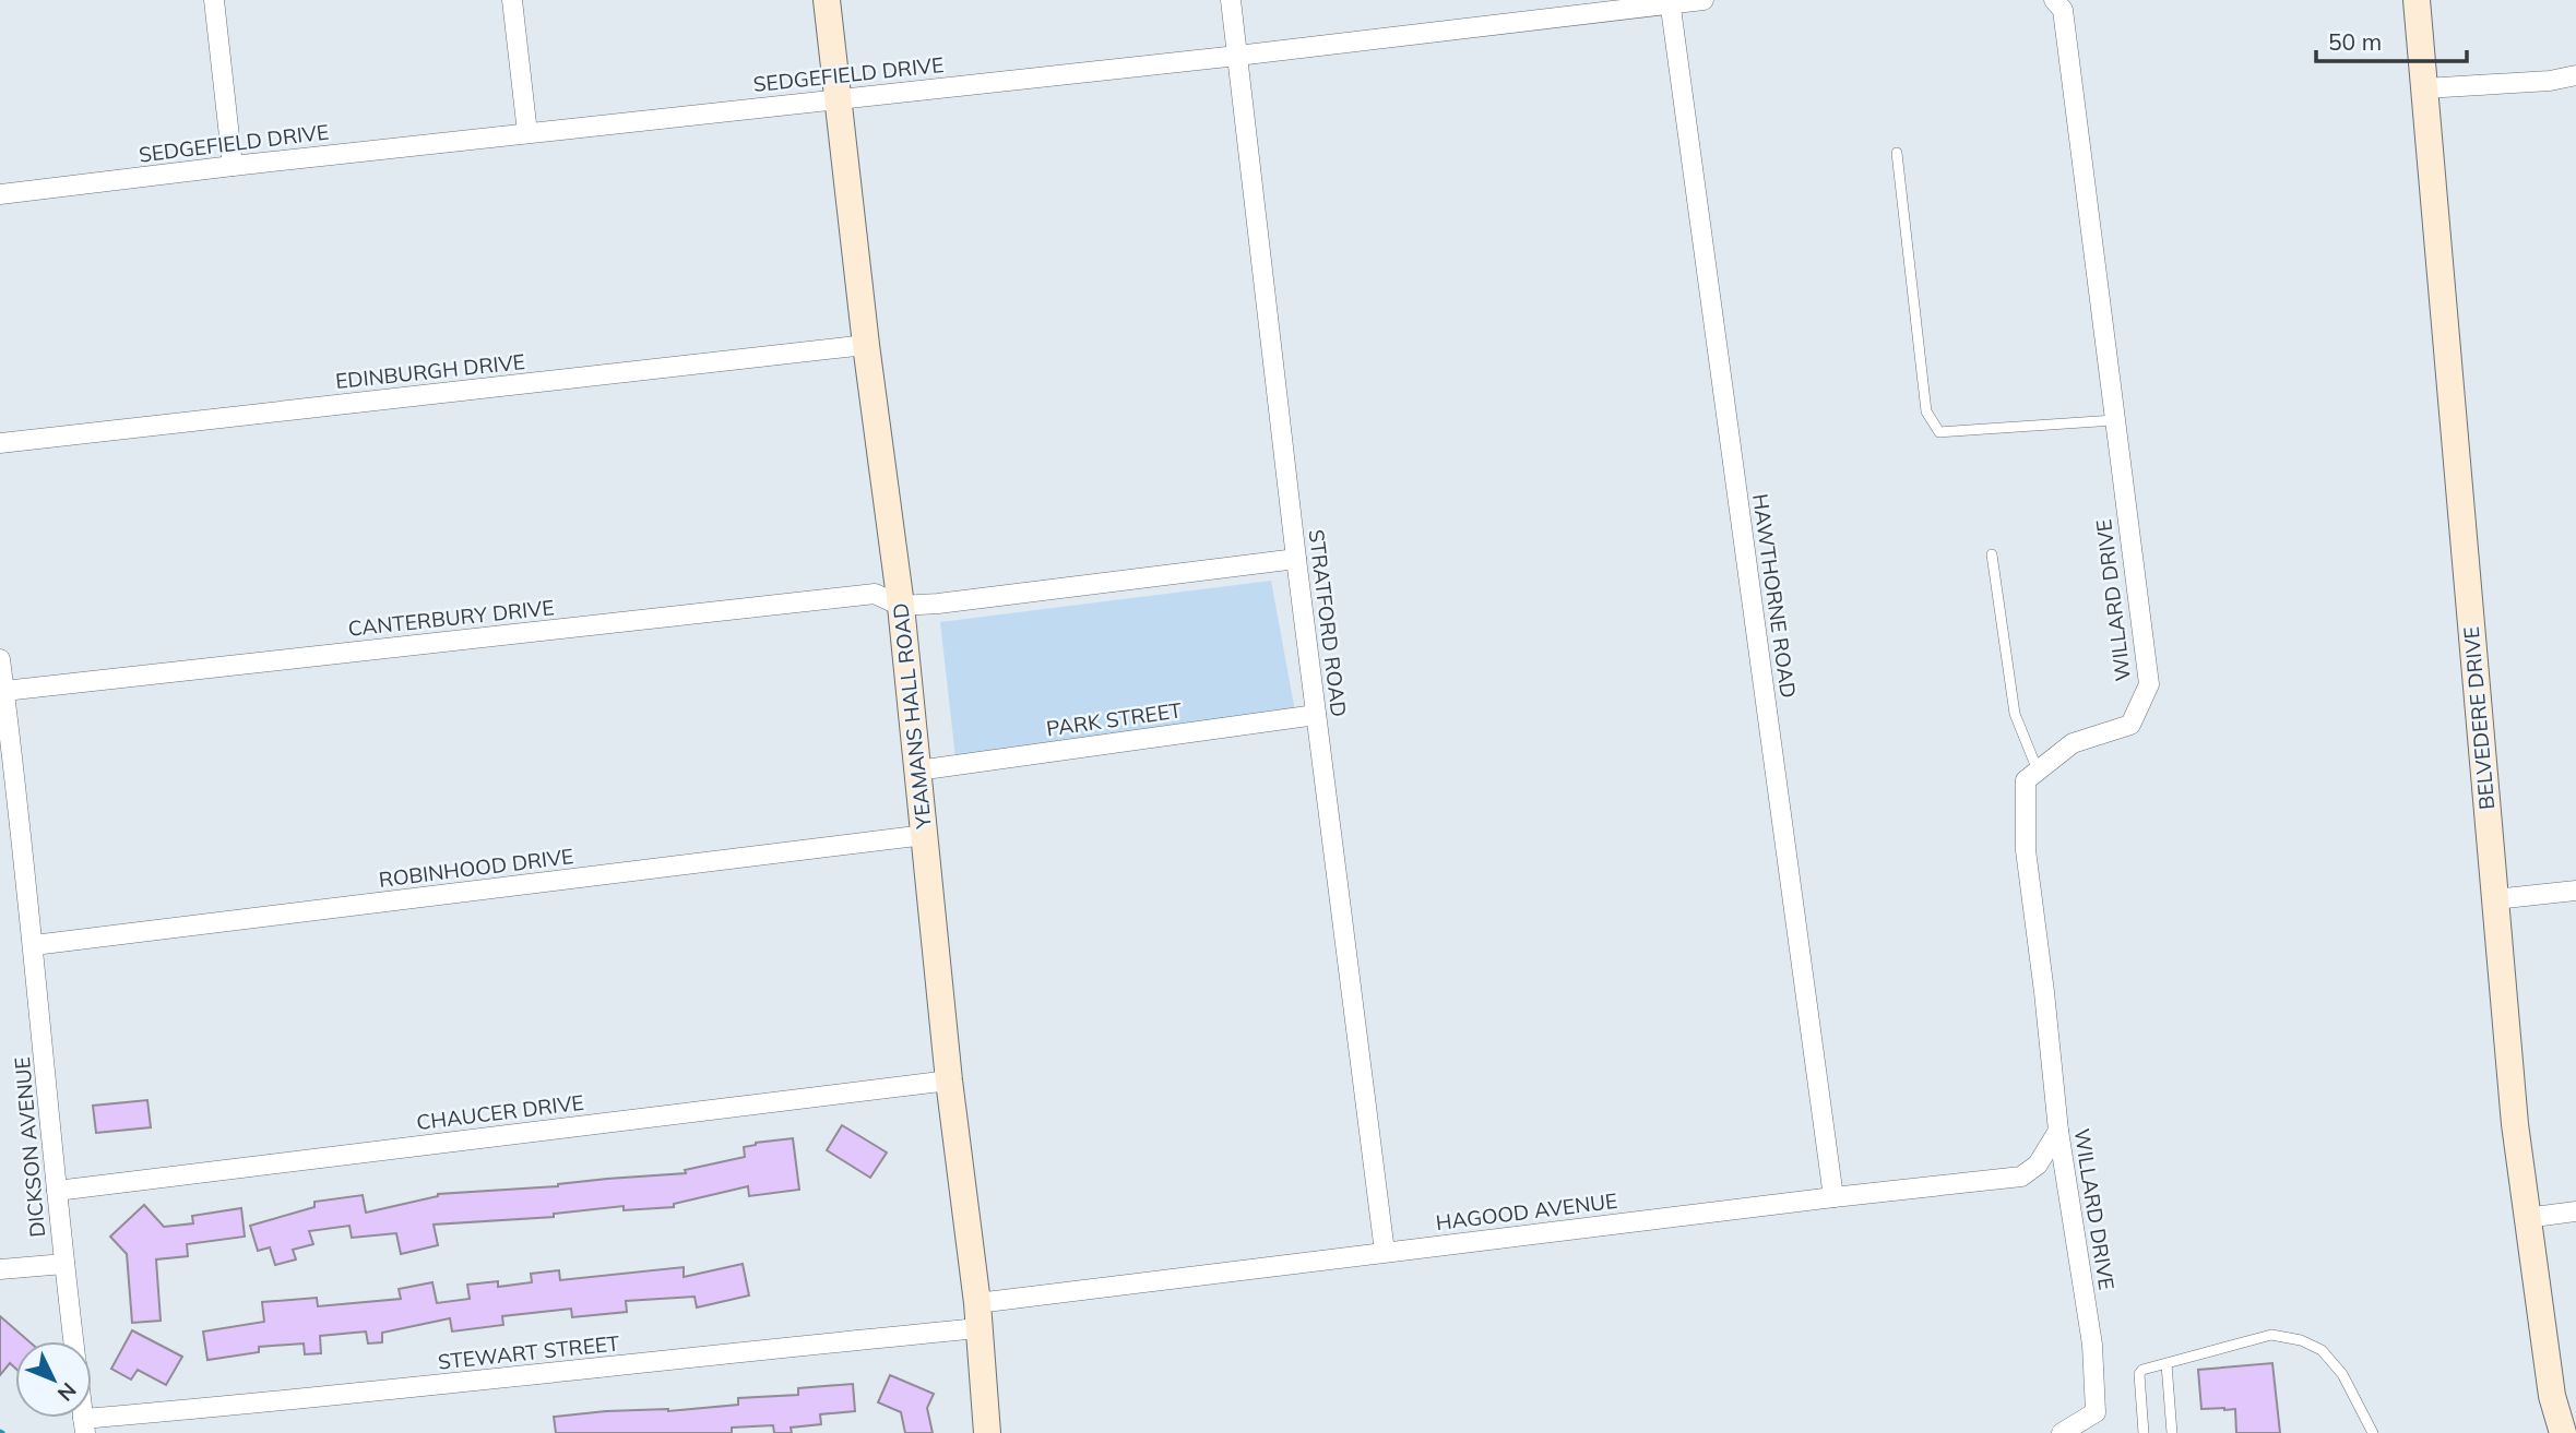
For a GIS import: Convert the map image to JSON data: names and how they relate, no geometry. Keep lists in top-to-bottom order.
{
  "streets": {
    "street": [
      "SEDGEFIELD DRIVE",
      "EDINBURGH DRIVE",
      "HAWTHORNE ROAD",
      "WILLARD DRIVE",
      "CANTERBURY DRIVE",
      "STRATFORD ROAD",
      "YEAMANS HALL ROAD",
      "BELVEDERE DRIVE",
      "PARK STREET",
      "ROBINHOOD DRIVE",
      "CHAUCER DRIVE",
      "DICKSON AVENUE",
      "HAGOOD AVENUE",
      "STEWART STREET"
    ]
  },
  "crossings": [
    ["SEDGEFIELD DRIVE", "HAWTHORNE ROAD"],
    ["SEDGEFIELD DRIVE", "STRATFORD ROAD"],
    ["SEDGEFIELD DRIVE", "YEAMANS HALL ROAD"],
    ["EDINBURGH DRIVE", "YEAMANS HALL ROAD"],
    ["HAWTHORNE ROAD", "HAGOOD AVENUE"],
    ["WILLARD DRIVE", "HAGOOD AVENUE"],
    ["CANTERBURY DRIVE", "YEAMANS HALL ROAD"],
    ["CANTERBURY DRIVE", "DICKSON AVENUE"],
    ["STRATFORD ROAD", "PARK STREET"],
    ["STRATFORD ROAD", "HAGOOD AVENUE"],
    ["YEAMANS HALL ROAD", "PARK STREET"],
    ["YEAMANS HALL ROAD", "ROBINHOOD DRIVE"],
    ["YEAMANS HALL ROAD", "CHAUCER DRIVE"],
    ["YEAMANS HALL ROAD", "HAGOOD AVENUE"],
    ["YEAMANS HALL ROAD", "STEWART STREET"],
    ["ROBINHOOD DRIVE", "DICKSON AVENUE"],
    ["CHAUCER DRIVE", "DICKSON AVENUE"],
    ["HAGOOD AVENUE", "STEWART STREET"]
  ],
  "scale_bar": "50 m",
  "north": "bottom right"
}
